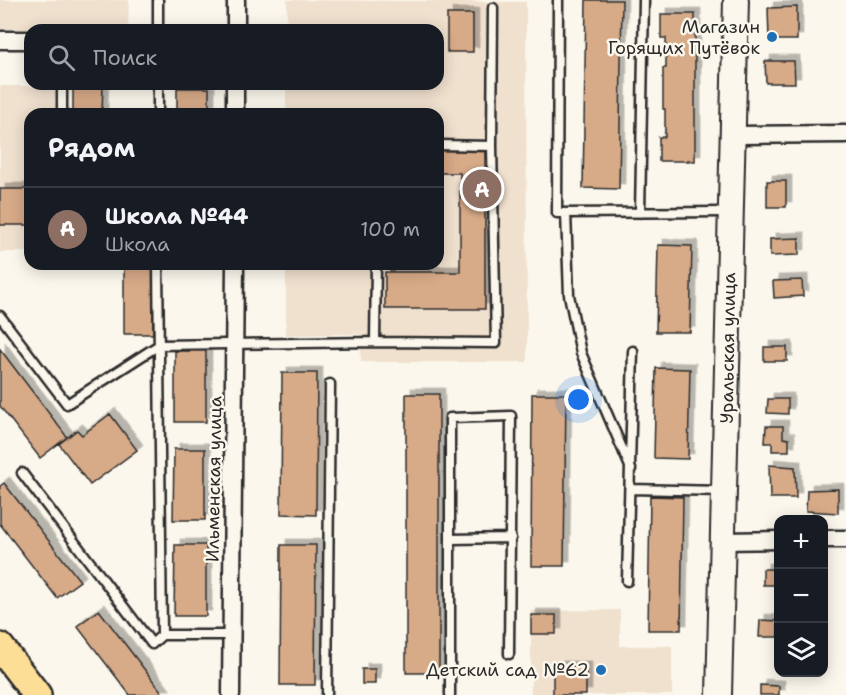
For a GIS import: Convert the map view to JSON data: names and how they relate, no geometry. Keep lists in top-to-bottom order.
{
  "streets": {
    "street": ["Уральская улица", "Ильменская улица"]
  },
  "places": ["Магазин Горящих Путёвок", "Детский сад №62"],
  "page": {
    "search": "Поиск",
    "heading": "Рядом",
    "pins": "A",
    "list": [
      {
        "mark": "A",
        "name": "Школа №44",
        "note": "Школа",
        "value": "100 m"
      }
    ],
    "map_buttons": ["+", "−"]
  }
}
